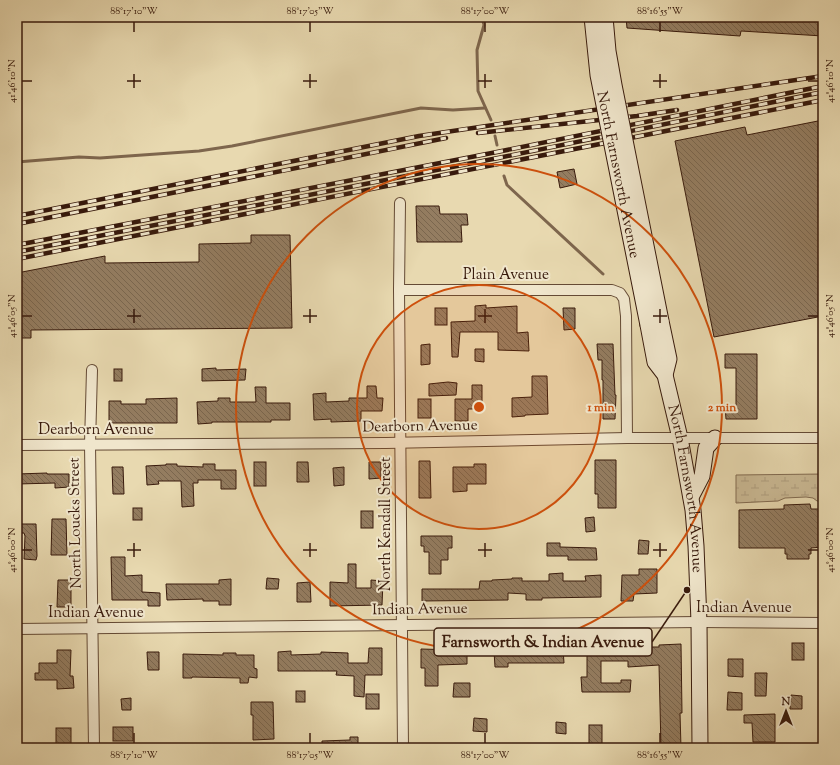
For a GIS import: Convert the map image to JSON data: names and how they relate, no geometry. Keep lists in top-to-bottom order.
{
  "streets": {
    "main road": ["North Farnsworth Avenue"],
    "street": [
      "Plain Avenue",
      "Dearborn Avenue",
      "North Loucks Street",
      "North Kendall Street",
      "Indian Avenue"
    ]
  },
  "crossings": [
    ["North Farnsworth Avenue", "Dearborn Avenue"],
    ["North Farnsworth Avenue", "Indian Avenue"],
    ["Plain Avenue", "Dearborn Avenue"],
    ["Plain Avenue", "North Kendall Street"],
    ["Dearborn Avenue", "North Loucks Street"],
    ["Dearborn Avenue", "North Kendall Street"],
    ["North Loucks Street", "Indian Avenue"],
    ["North Kendall Street", "Indian Avenue"]
  ],
  "places": ["Farnsworth & Indian Avenue"],
  "north": "top",
  "coordinates": [
    "88°17'10\"W",
    "88°17'05\"W",
    "88°17'00\"W",
    "88°16'55\"W",
    "41°46'10\"N",
    "41°46'05\"N",
    "41°46'00\"N"
  ],
  "rings": ["1 min", "2 min"]
}
